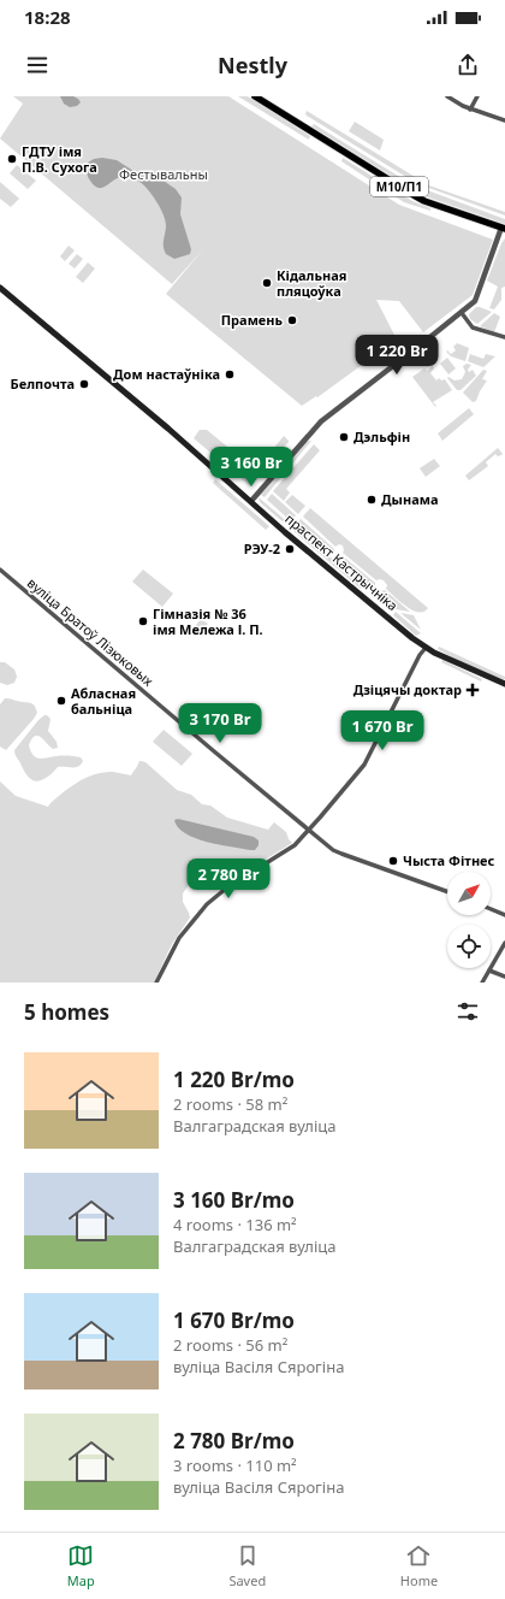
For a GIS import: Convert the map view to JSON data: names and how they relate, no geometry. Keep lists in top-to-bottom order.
{
  "streets": {
    "main road": ["М10/П1", "праспект Кастрычніка"],
    "street": ["вуліца Братоў Лізюковых"]
  },
  "parks": ["Фестывальны"],
  "places": {
    "other": [
      "ГДТУ імя П.В. Сухога",
      "Кідальная пляцоўка",
      "Прамень",
      "Дом настаўніка",
      "Белпочта",
      "Дэльфін",
      "Дынама",
      "РЭУ-2",
      "Гімназія № 36 імя Мележа І. П.",
      "Абласная бальніца",
      "Чыста Фітнес"
    ],
    "health": ["Дзіцячы доктар"]
  },
  "north": "top right",
  "page": {
    "status": "18:28",
    "header": "Nestly",
    "price": [
      "1 220 Br",
      "3 160 Br",
      "3 170 Br",
      "1 670 Br",
      "2 780 Br"
    ],
    "heading": "5 homes",
    "list": [
      {
        "name": "1 220 Br/mo",
        "note": "2 rooms · 58 m² · Валгаградская вуліца"
      },
      {
        "name": "3 160 Br/mo",
        "note": "4 rooms · 136 m² · Валгаградская вуліца"
      },
      {
        "name": "1 670 Br/mo",
        "note": "2 rooms · 56 m² · вуліца Васіля Сярогіна"
      },
      {
        "name": "2 780 Br/mo",
        "note": "3 rooms · 110 m² · вуліца Васіля Сярогіна"
      }
    ],
    "tabs": ["Map", "Saved", "Home"]
  }
}
